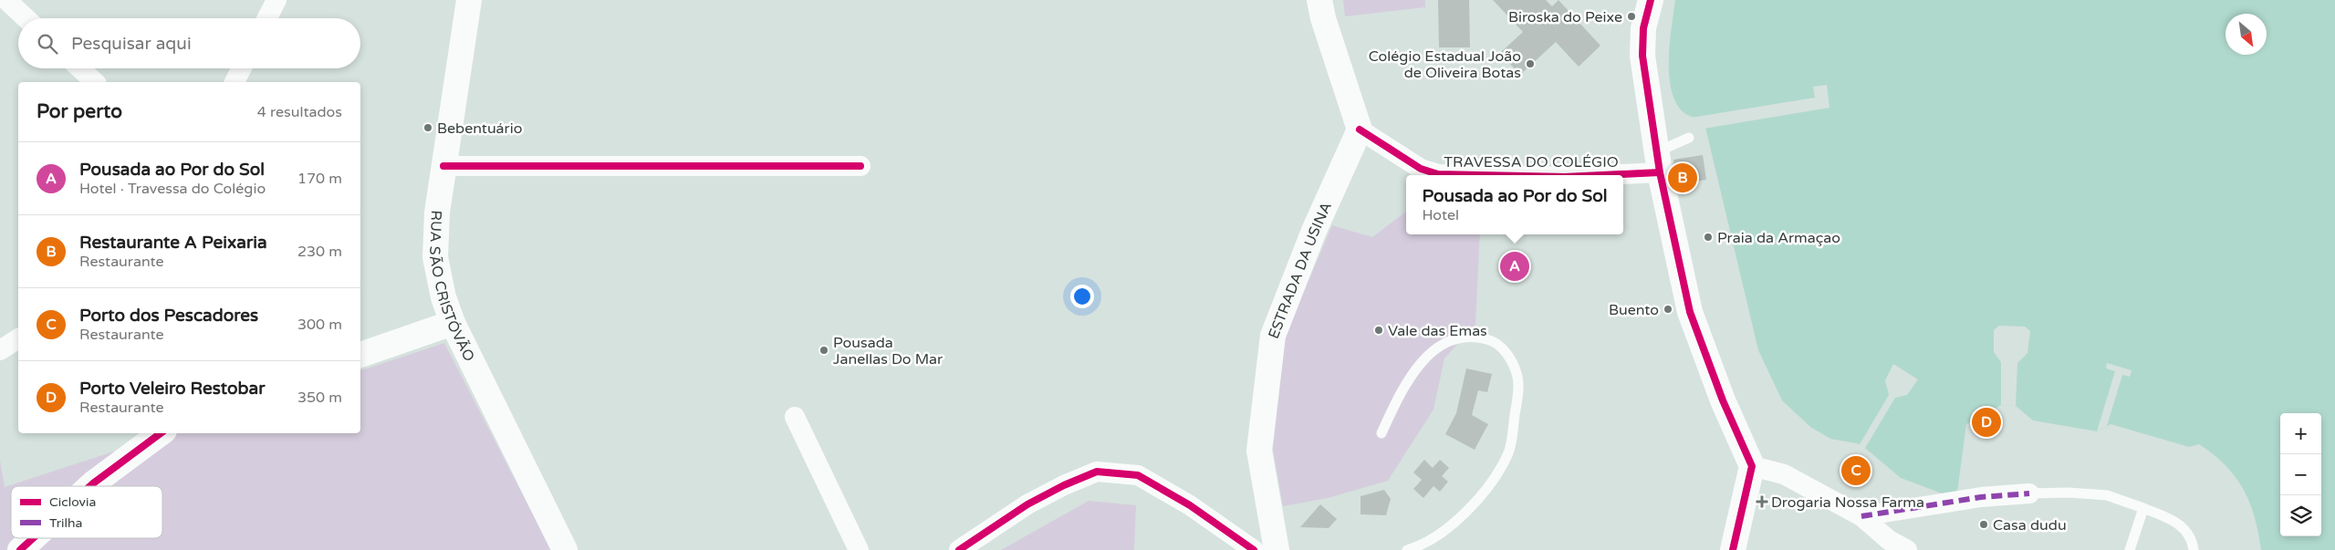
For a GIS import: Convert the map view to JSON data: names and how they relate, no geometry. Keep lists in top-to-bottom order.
{
  "streets": {
    "main road": ["ESTRADA DA USINA", "RUA SÃO CRISTÓVÃO"],
    "street": ["TRAVESSA DO COLÉGIO"]
  },
  "crossings": [
    ["TRAVESSA DO COLÉGIO", "ESTRADA DA USINA"]
  ],
  "places": {
    "other": [
      "Biroska do Peixe",
      "Colégio Estadual João de Oliveira Botas",
      "Bebentuário",
      "Praia da Armaçao",
      "Buento",
      "Vale das Emas",
      "Pousada Janellas Do Mar",
      "Casa dudu"
    ],
    "health": ["Drogaria Nossa Farma"]
  },
  "legend": ["Ciclovia", "Trilha"],
  "north": "bottom right",
  "page": {
    "search": "Pesquisar aqui",
    "heading": ["Por perto", "4 resultados"],
    "list": [
      {
        "mark": "A",
        "name": "Pousada ao Por do Sol",
        "note": "Hotel · Travessa do Colégio",
        "value": "170 m"
      },
      {
        "mark": "B",
        "name": "Restaurante A Peixaria",
        "note": "Restaurante",
        "value": "230 m"
      },
      {
        "mark": "C",
        "name": "Porto dos Pescadores",
        "note": "Restaurante",
        "value": "300 m"
      },
      {
        "mark": "D",
        "name": "Porto Veleiro Restobar",
        "note": "Restaurante",
        "value": "350 m"
      }
    ],
    "pins": [
      "B",
      "A",
      "D",
      "C"
    ],
    "popup": ["Pousada ao Por do Sol", "Hotel"],
    "map_buttons": ["+", "−"]
  }
}
